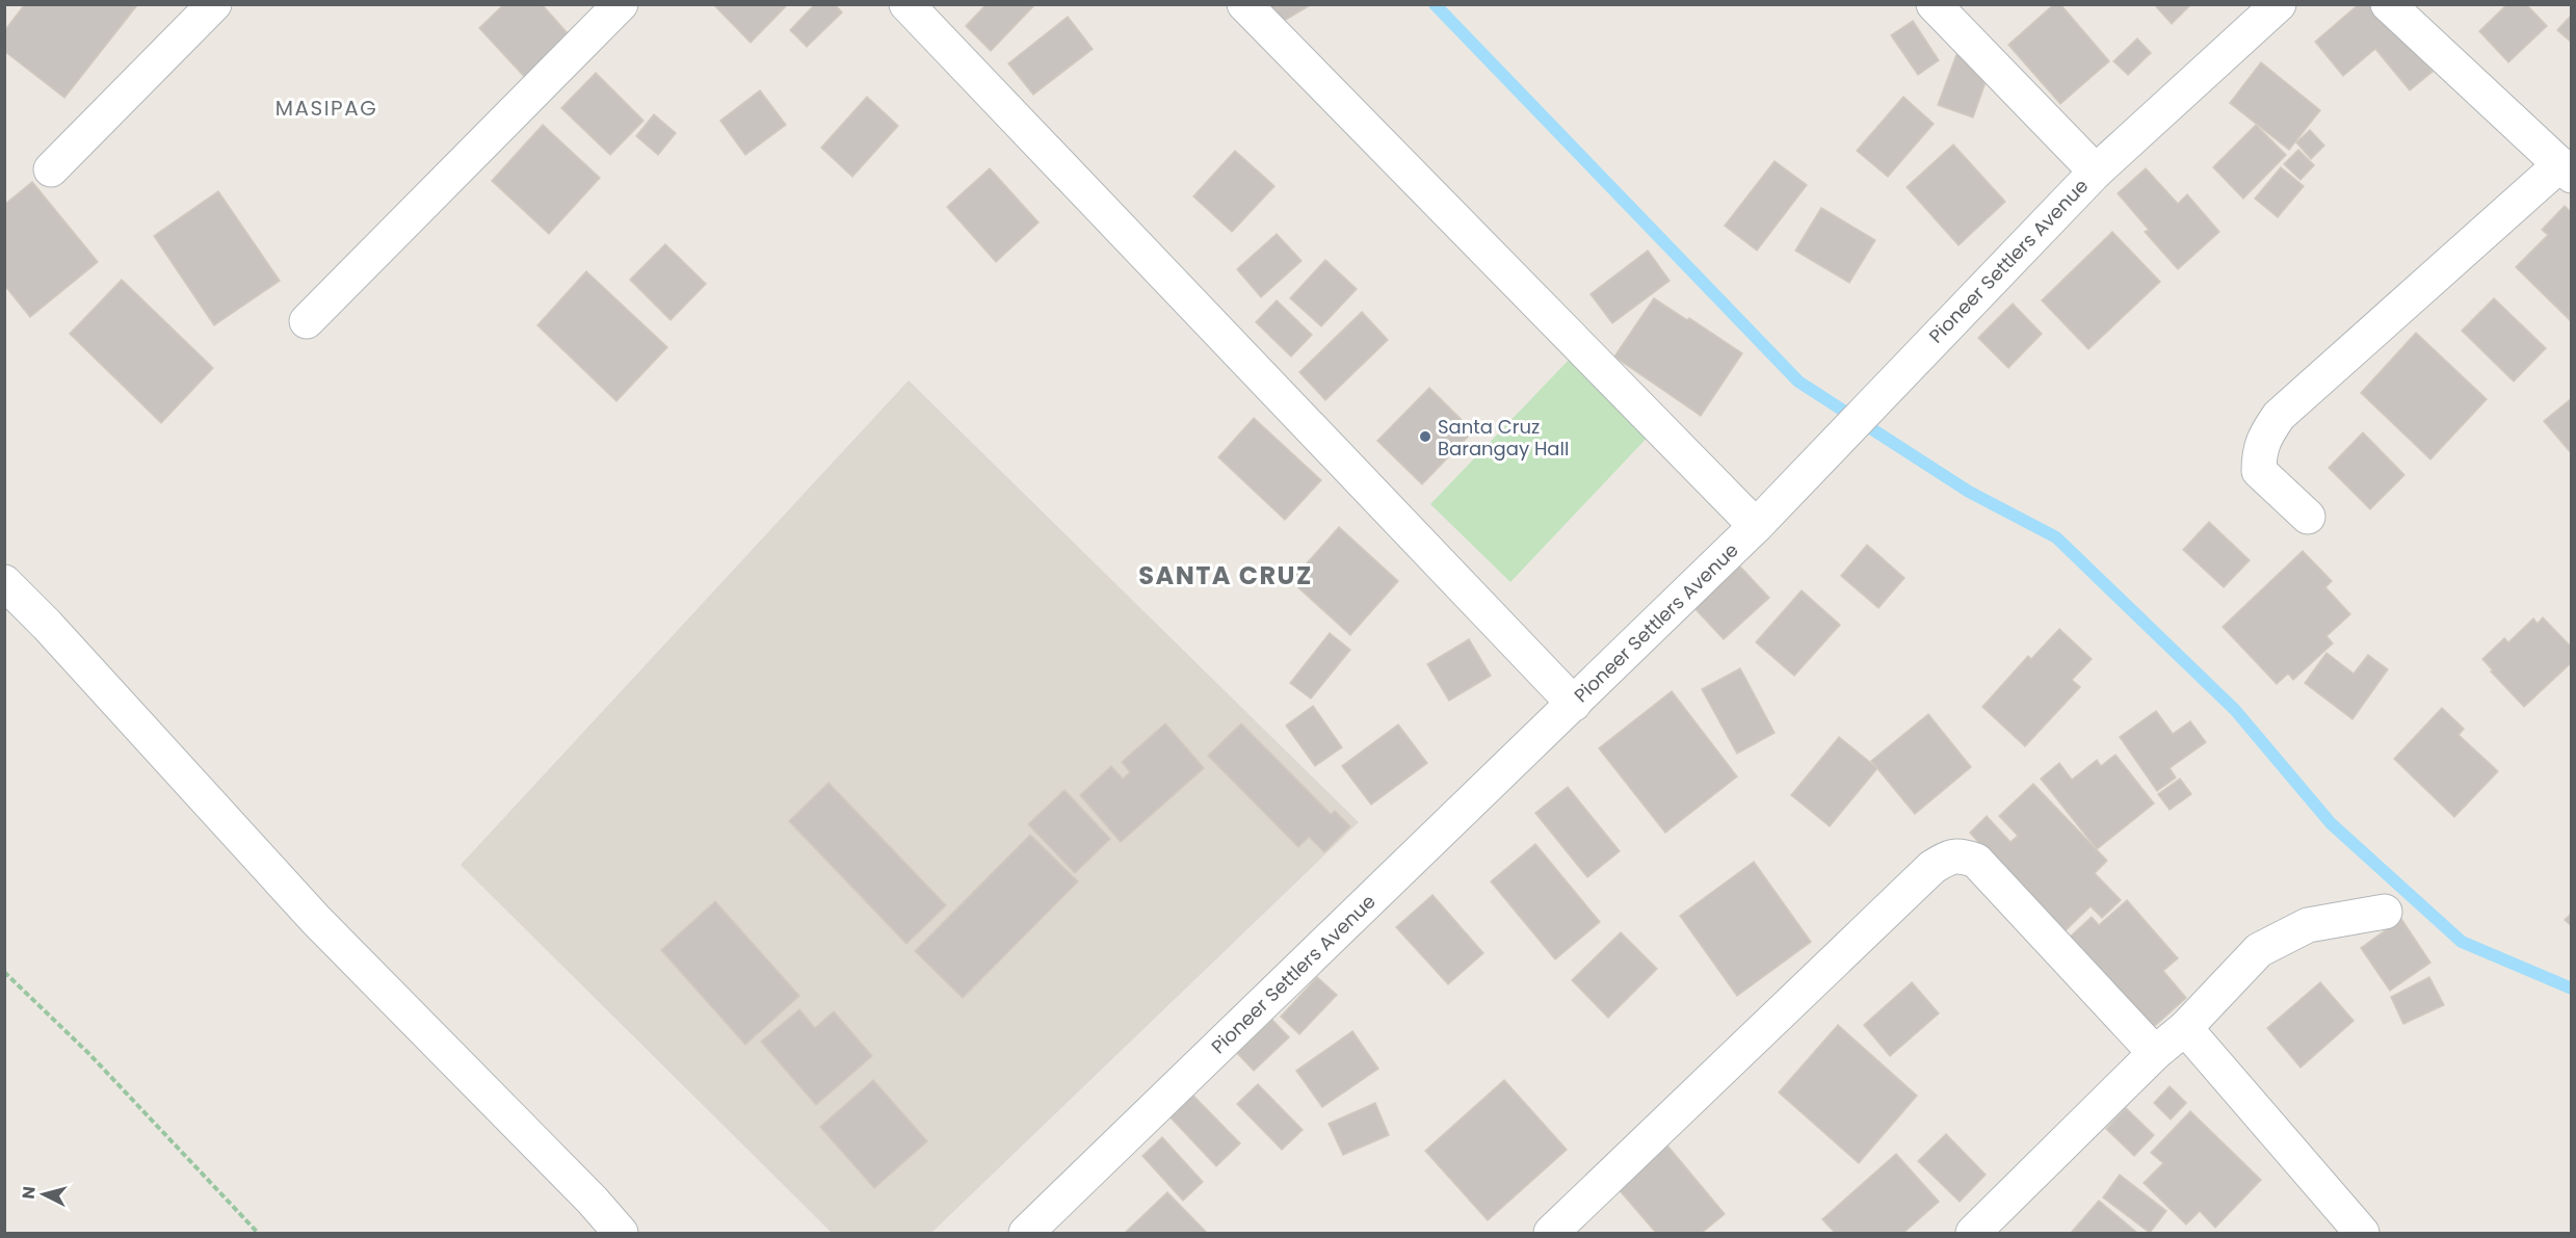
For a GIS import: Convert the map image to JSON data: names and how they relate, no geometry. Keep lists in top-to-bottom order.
{
  "streets": {
    "street": ["Pioneer Settlers Avenue"]
  },
  "districts": ["MASIPAG", "SANTA CRUZ"],
  "places": ["Santa Cruz Barangay Hall"],
  "north": "left"
}
